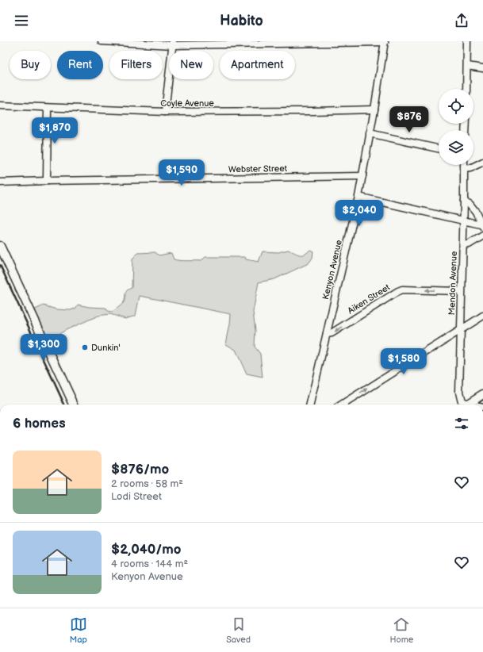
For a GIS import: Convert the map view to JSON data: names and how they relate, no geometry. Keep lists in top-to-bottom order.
{
  "streets": {
    "street": [
      "Coyle Avenue",
      "Webster Street",
      "Kenyon Avenue",
      "Mendon Avenue",
      "Aiken Street"
    ]
  },
  "crossings": [
    ["Coyle Avenue", "Kenyon Avenue"],
    ["Webster Street", "Kenyon Avenue"],
    ["Kenyon Avenue", "Aiken Street"],
    ["Mendon Avenue", "Aiken Street"]
  ],
  "one_way": ["Aiken Street"],
  "places": ["Dunkin'"],
  "page": {
    "header": "Habito",
    "chip": [
      "Buy",
      "Rent",
      "Filters",
      "New",
      "Apartment"
    ],
    "price": [
      "$876",
      "$1,870",
      "$1,590",
      "$2,040",
      "$1,300",
      "$1,580"
    ],
    "heading": "6 homes",
    "list": [
      {
        "name": "$876/mo",
        "note": "2 rooms · 58 m² · Lodi Street"
      },
      {
        "name": "$2,040/mo",
        "note": "4 rooms · 144 m² · Kenyon Avenue"
      }
    ],
    "tabs": ["Map", "Saved", "Home"]
  }
}
